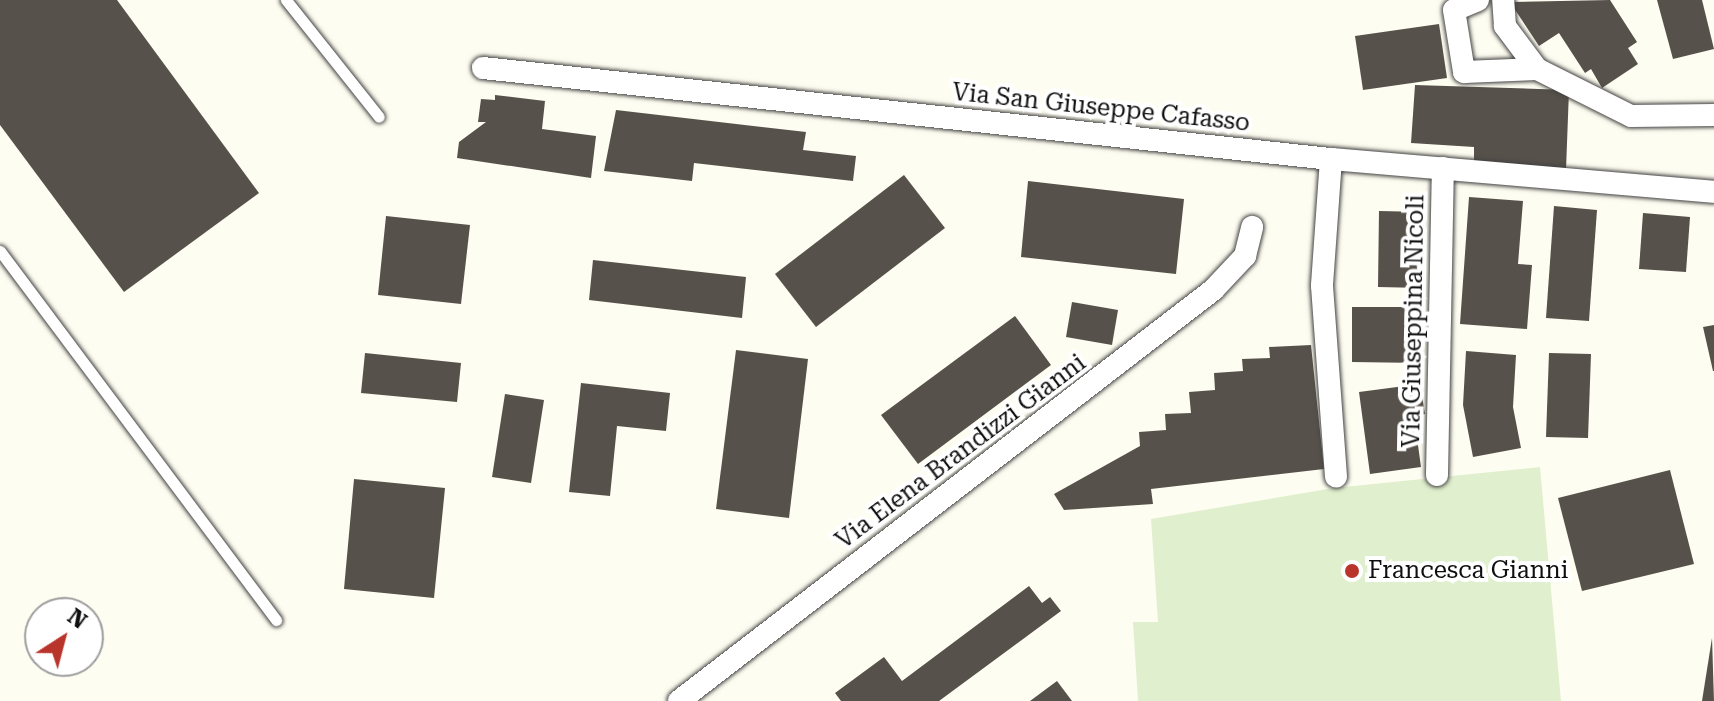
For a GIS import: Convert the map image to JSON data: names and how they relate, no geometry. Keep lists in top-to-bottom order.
{
  "streets": {
    "street": ["Via San Giuseppe Cafasso", "Via Giuseppina Nicoli", "Via Elena Brandizzi Gianni"]
  },
  "crossings": [
    ["Via San Giuseppe Cafasso", "Via Giuseppina Nicoli"]
  ],
  "places": ["Francesca Gianni"],
  "north": "top right"
}
